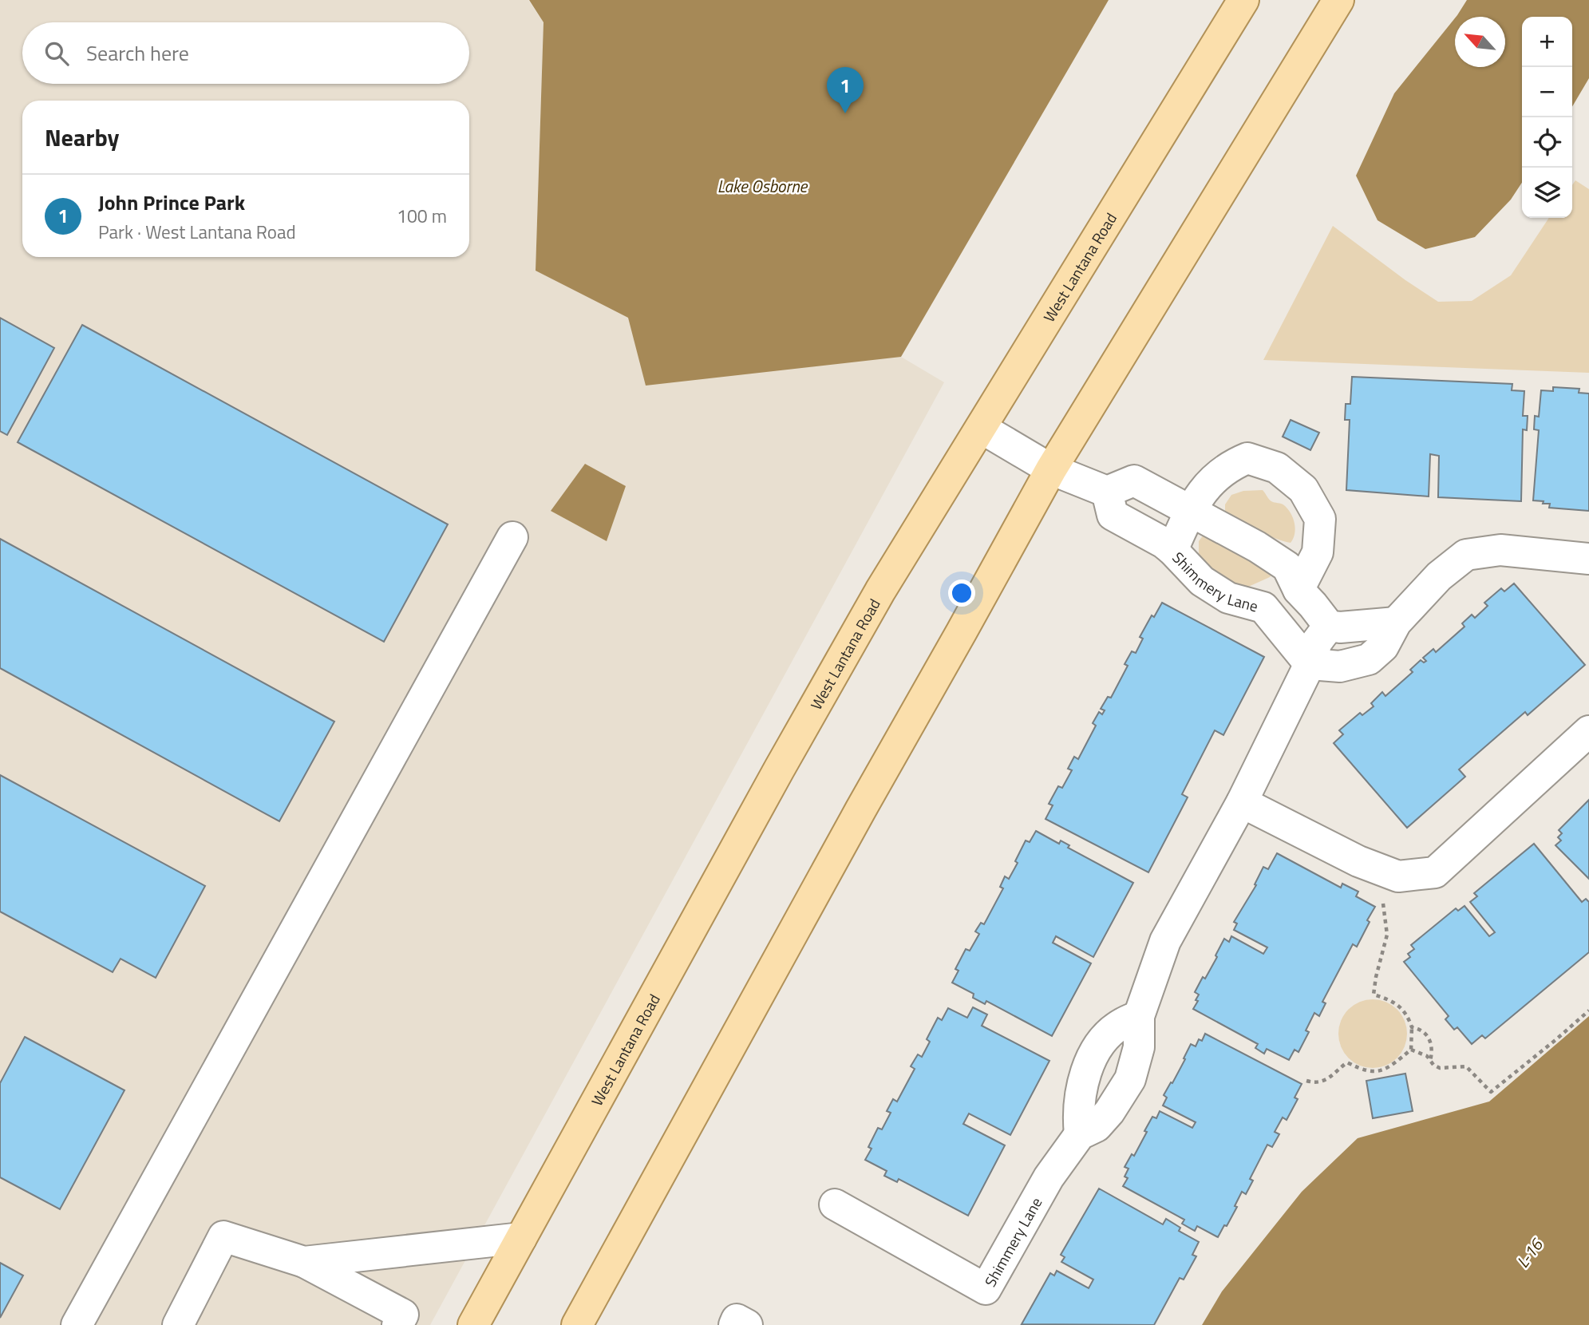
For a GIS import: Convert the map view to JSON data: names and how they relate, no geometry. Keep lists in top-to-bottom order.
{
  "streets": {
    "main road": ["West Lantana Road"],
    "street": ["Shimmery Lane"]
  },
  "water": ["Lake Osborne", "L-16"],
  "north": "top left",
  "page": {
    "map_buttons": ["+", "−"],
    "search": "Search here",
    "pins": "1",
    "heading": "Nearby",
    "list": [
      {
        "mark": "1",
        "name": "John Prince Park",
        "note": "Park · West Lantana Road",
        "value": "100 m"
      }
    ]
  }
}
